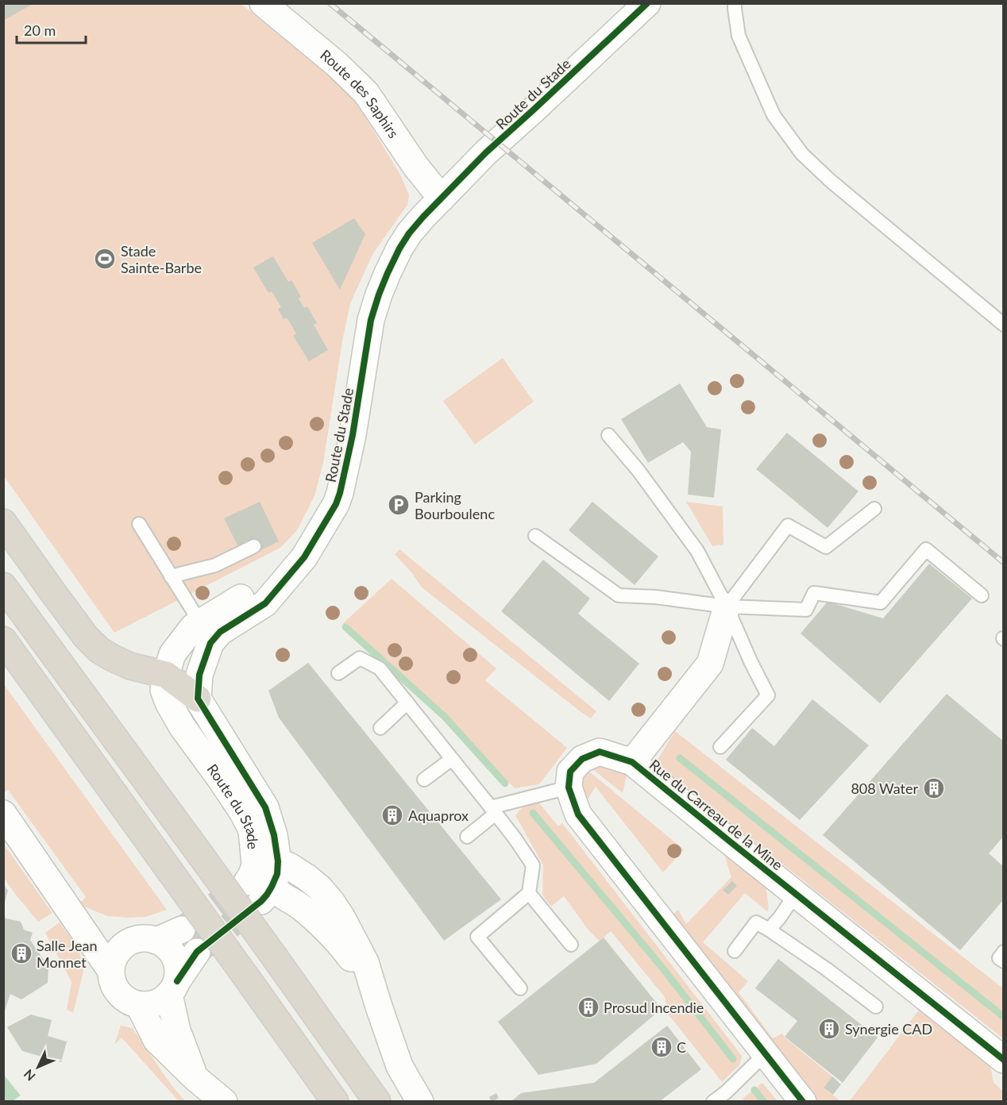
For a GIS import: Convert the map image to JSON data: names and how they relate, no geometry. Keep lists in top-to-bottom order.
{
  "streets": {
    "street": ["Route du Stade", "Route des Saphirs", "Rue du Carreau de la Mine"]
  },
  "crossings": [
    ["Route du Stade", "Route des Saphirs"]
  ],
  "places": {
    "sports": ["Stade Sainte-Barbe"],
    "parking": ["Parking Bourboulenc"],
    "building": [
      "808 Water",
      "Aquaprox",
      "Salle Jean Monnet",
      "Prosud Incendie",
      "Synergie CAD",
      "C"
    ]
  },
  "scale_bar": "20 m",
  "north": "bottom left"
}
